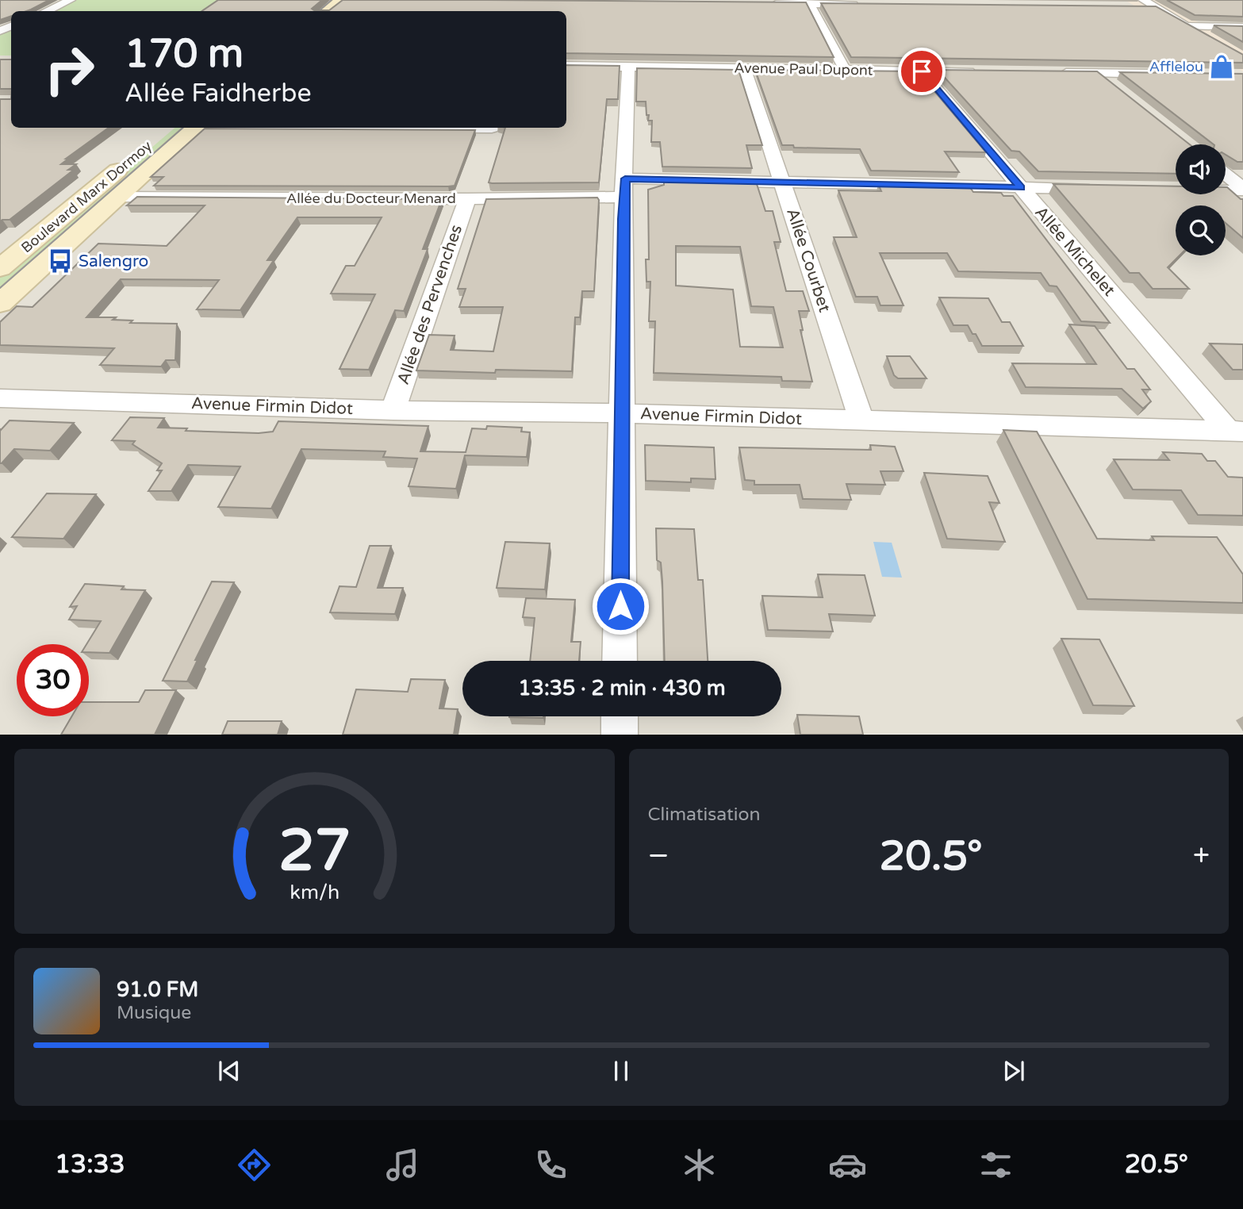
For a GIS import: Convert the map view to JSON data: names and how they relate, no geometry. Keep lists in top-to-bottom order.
{
  "streets": {
    "main road": ["Boulevard Marx Dormoy"],
    "street": [
      "Avenue Paul Dupont",
      "Allée du Docteur Menard",
      "Allée Michelet",
      "Allée Courbet",
      "Allée des Pervenches",
      "Avenue Firmin Didot"
    ]
  },
  "crossings": [
    ["Avenue Paul Dupont", "Allée Michelet"],
    ["Avenue Paul Dupont", "Allée Courbet"],
    ["Boulevard Marx Dormoy", "Allée du Docteur Menard"],
    ["Allée du Docteur Menard", "Allée Michelet"],
    ["Allée du Docteur Menard", "Allée Courbet"],
    ["Allée du Docteur Menard", "Allée des Pervenches"],
    ["Allée Michelet", "Avenue Firmin Didot"],
    ["Allée Courbet", "Avenue Firmin Didot"],
    ["Allée des Pervenches", "Avenue Firmin Didot"]
  ],
  "places": {
    "shop": ["Afflelou"],
    "bus stop": ["Salengro"]
  },
  "page": {
    "turn": ["170 m", "Allée Faidherbe"],
    "limit": "30",
    "trip": "13:35 · 2 min · 430 m",
    "tile": "Climatisation",
    "heat": ["−", "20.5°", "+"],
    "song": ["91.0 FM", "Musique"],
    "tabs": ["13:33", "20.5°"],
    "gauge": ["27", "km/h"]
  }
}
